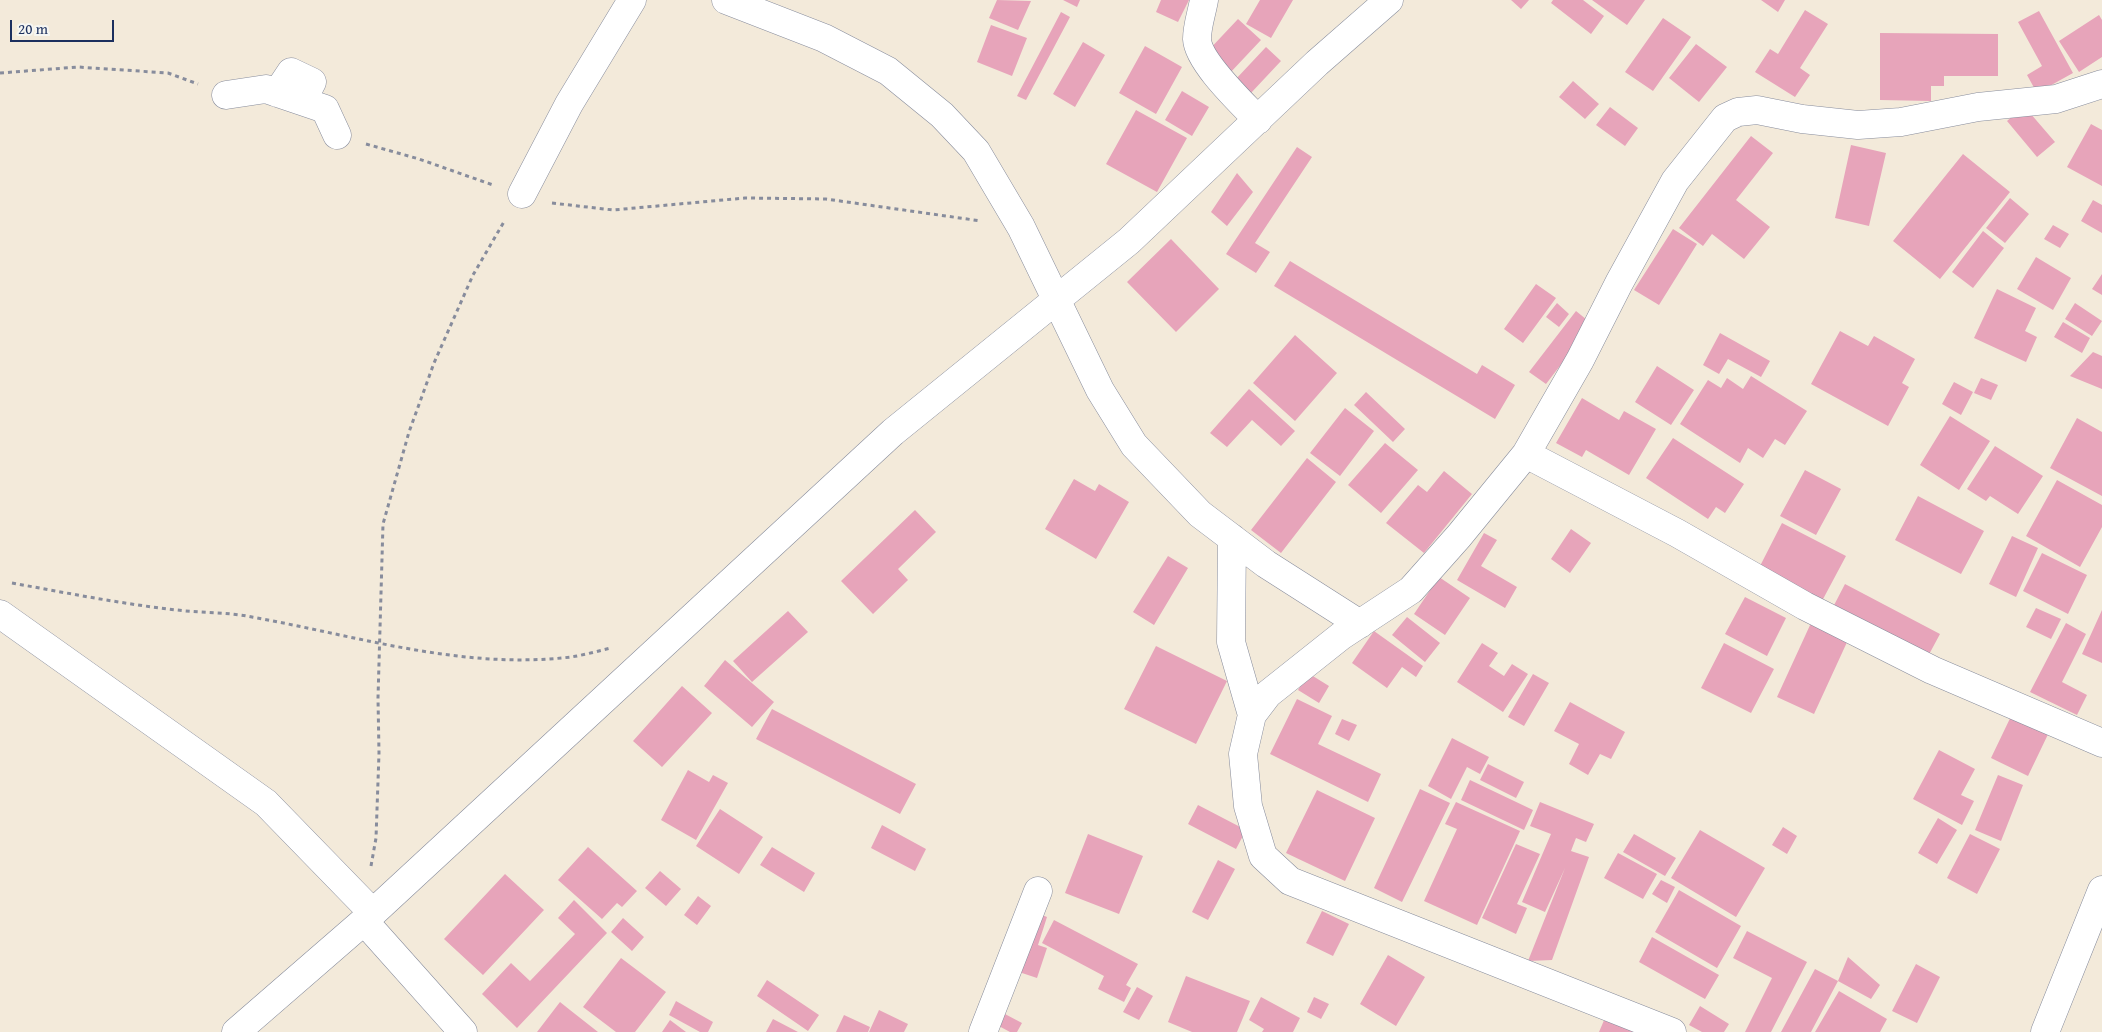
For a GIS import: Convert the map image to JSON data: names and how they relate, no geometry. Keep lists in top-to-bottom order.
{
  "scale_bar": "20 m"
}
